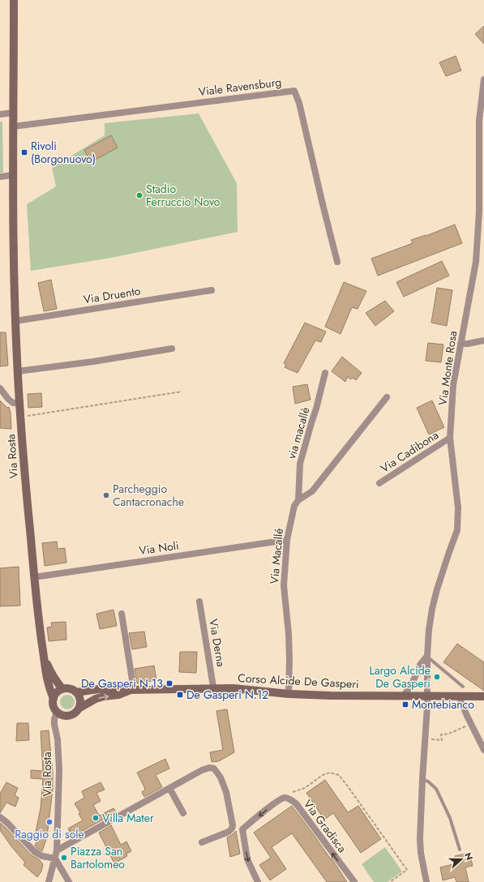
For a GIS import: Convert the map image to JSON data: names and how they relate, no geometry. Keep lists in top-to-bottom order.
{
  "streets": {
    "street": [
      "Viale Ravensburg",
      "Via Druento",
      "Via Monte Rosa",
      "via macallè",
      "Via Cadibona",
      "Via Rosta",
      "Via Noli",
      "Via Macallé",
      "Via Derna",
      "Corso Alcide De Gasperi",
      "Via Gradisca"
    ]
  },
  "crossings": [
    ["Viale Ravensburg", "Via Rosta"],
    ["Via Druento", "Via Rosta"],
    ["Via Monte Rosa", "Via Cadibona"],
    ["via macallè", "Via Macallé"],
    ["Via Rosta", "Via Noli"],
    ["Via Rosta", "Corso Alcide De Gasperi"],
    ["Via Noli", "Via Macallé"],
    ["Via Macallé", "Corso Alcide De Gasperi"],
    ["Via Derna", "Corso Alcide De Gasperi"]
  ],
  "one_way": ["Via Gradisca"],
  "places": {
    "transit": [
      "Rivoli (Borgonuovo)",
      "De Gasperi N.13",
      "De Gasperi N.12",
      "Montebianco"
    ],
    "other": [
      "Stadio Ferruccio Novo",
      "Parcheggio Cantacronache",
      "Largo Alcide De Gasperi",
      "Villa Mater",
      "Raggio di sole",
      "Piazza San Bartolomeo"
    ]
  },
  "north": "right"
}
